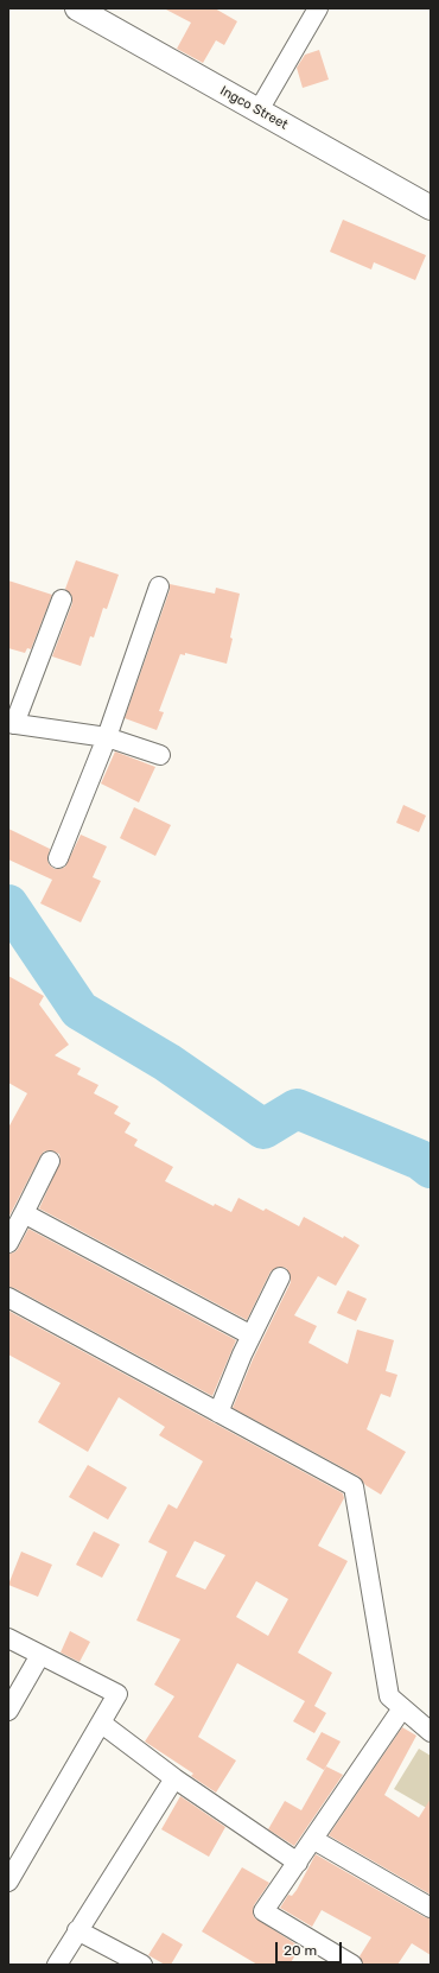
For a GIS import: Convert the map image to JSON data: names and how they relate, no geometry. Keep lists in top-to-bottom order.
{
  "streets": {
    "street": ["Ingco Street"]
  },
  "scale_bar": "20 m"
}
